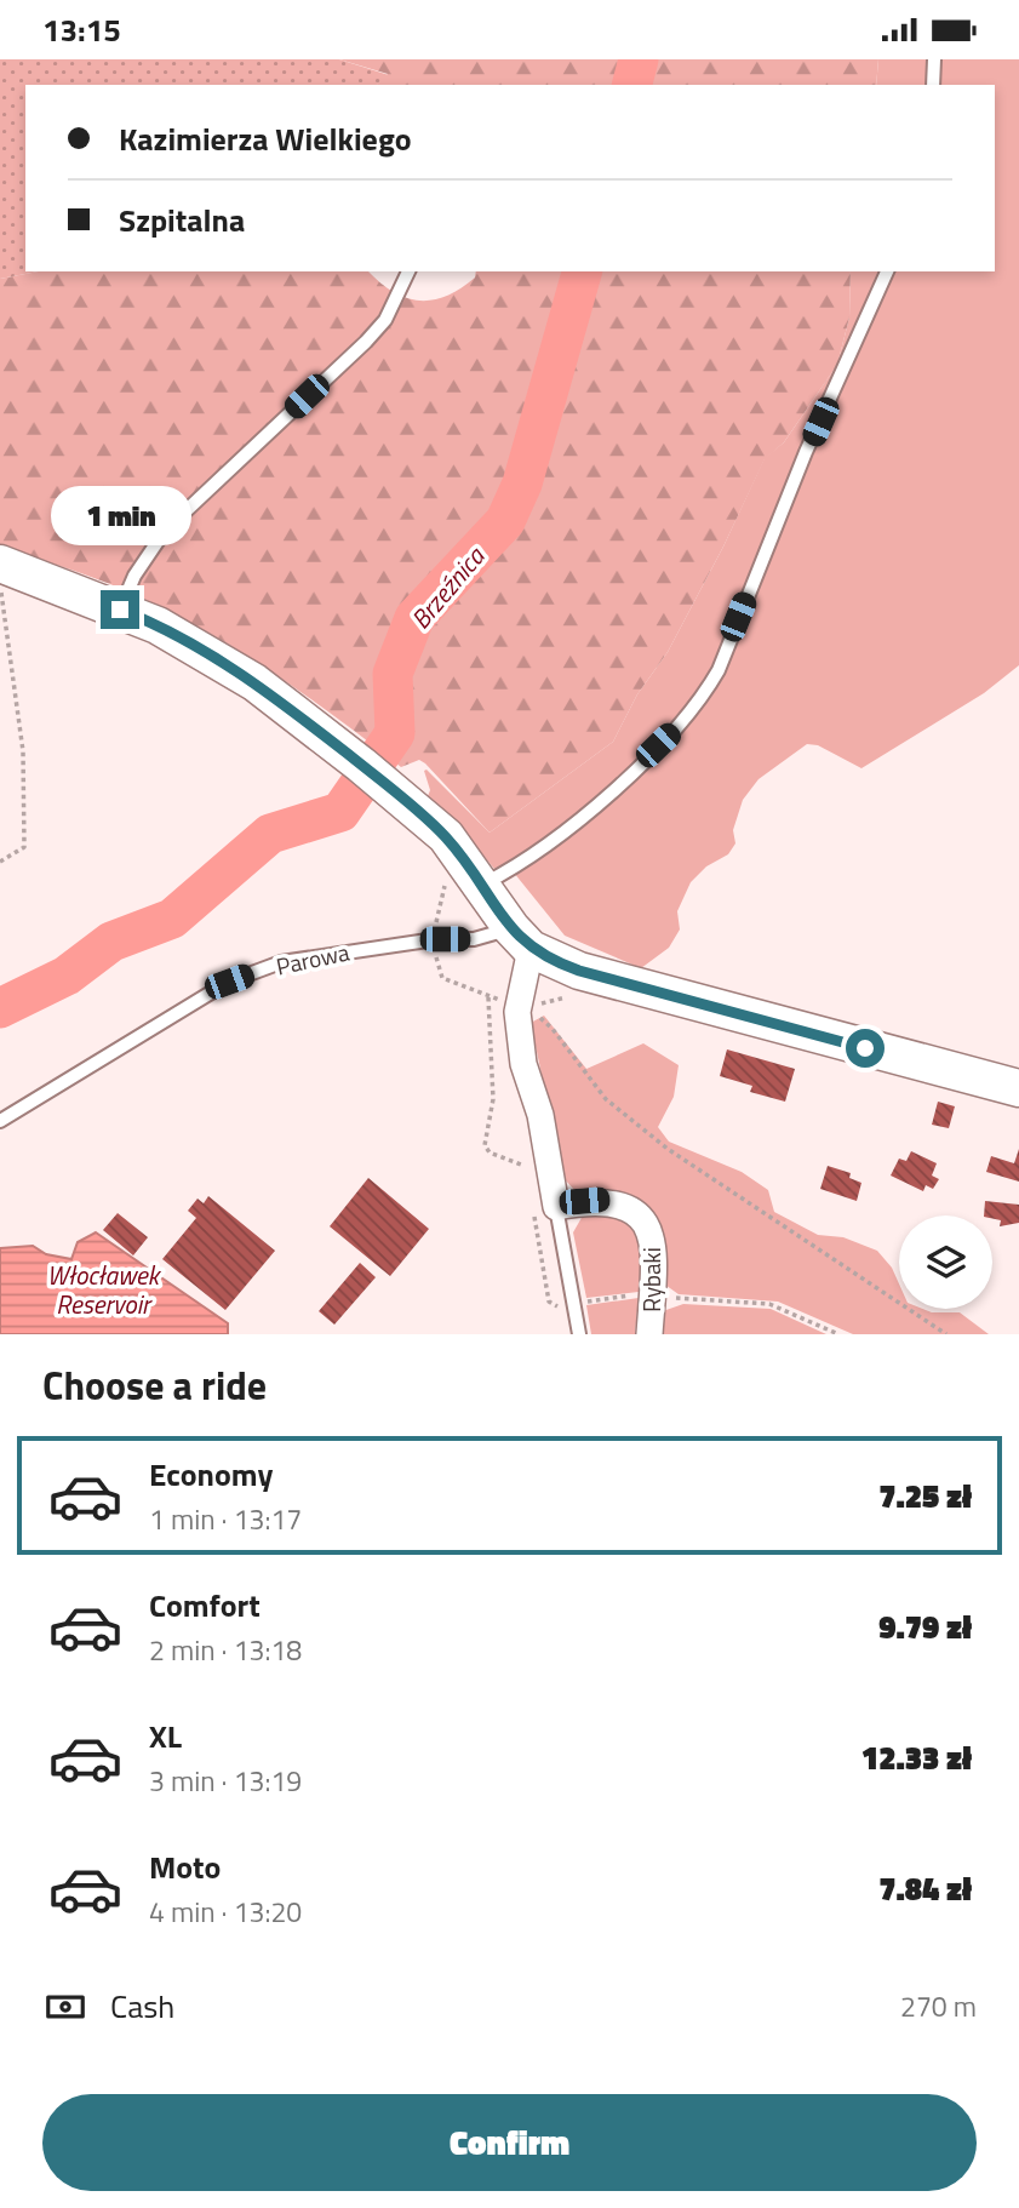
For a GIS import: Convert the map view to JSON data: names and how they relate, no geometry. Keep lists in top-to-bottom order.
{
  "streets": {
    "street": ["Rybaki"],
    "lane": ["Parowa"]
  },
  "water": ["Brzeźnica", "Włocławek Reservoir"],
  "page": {
    "status": "13:15",
    "banner": ["Kazimierza Wielkiego", "Szpitalna"],
    "bubble": "1 min",
    "heading": "Choose a ride",
    "list": [
      {
        "name": "Economy",
        "note": "1 min · 13:17",
        "value": "7.25 zł"
      },
      {
        "name": "Comfort",
        "note": "2 min · 13:18",
        "value": "9.79 zł"
      },
      {
        "name": "XL",
        "note": "3 min · 13:19",
        "value": "12.33 zł"
      },
      {
        "name": "Moto",
        "note": "4 min · 13:20",
        "value": "7.84 zł"
      }
    ],
    "pay": ["Cash", "270 m"],
    "buttons": "Confirm"
  }
}
